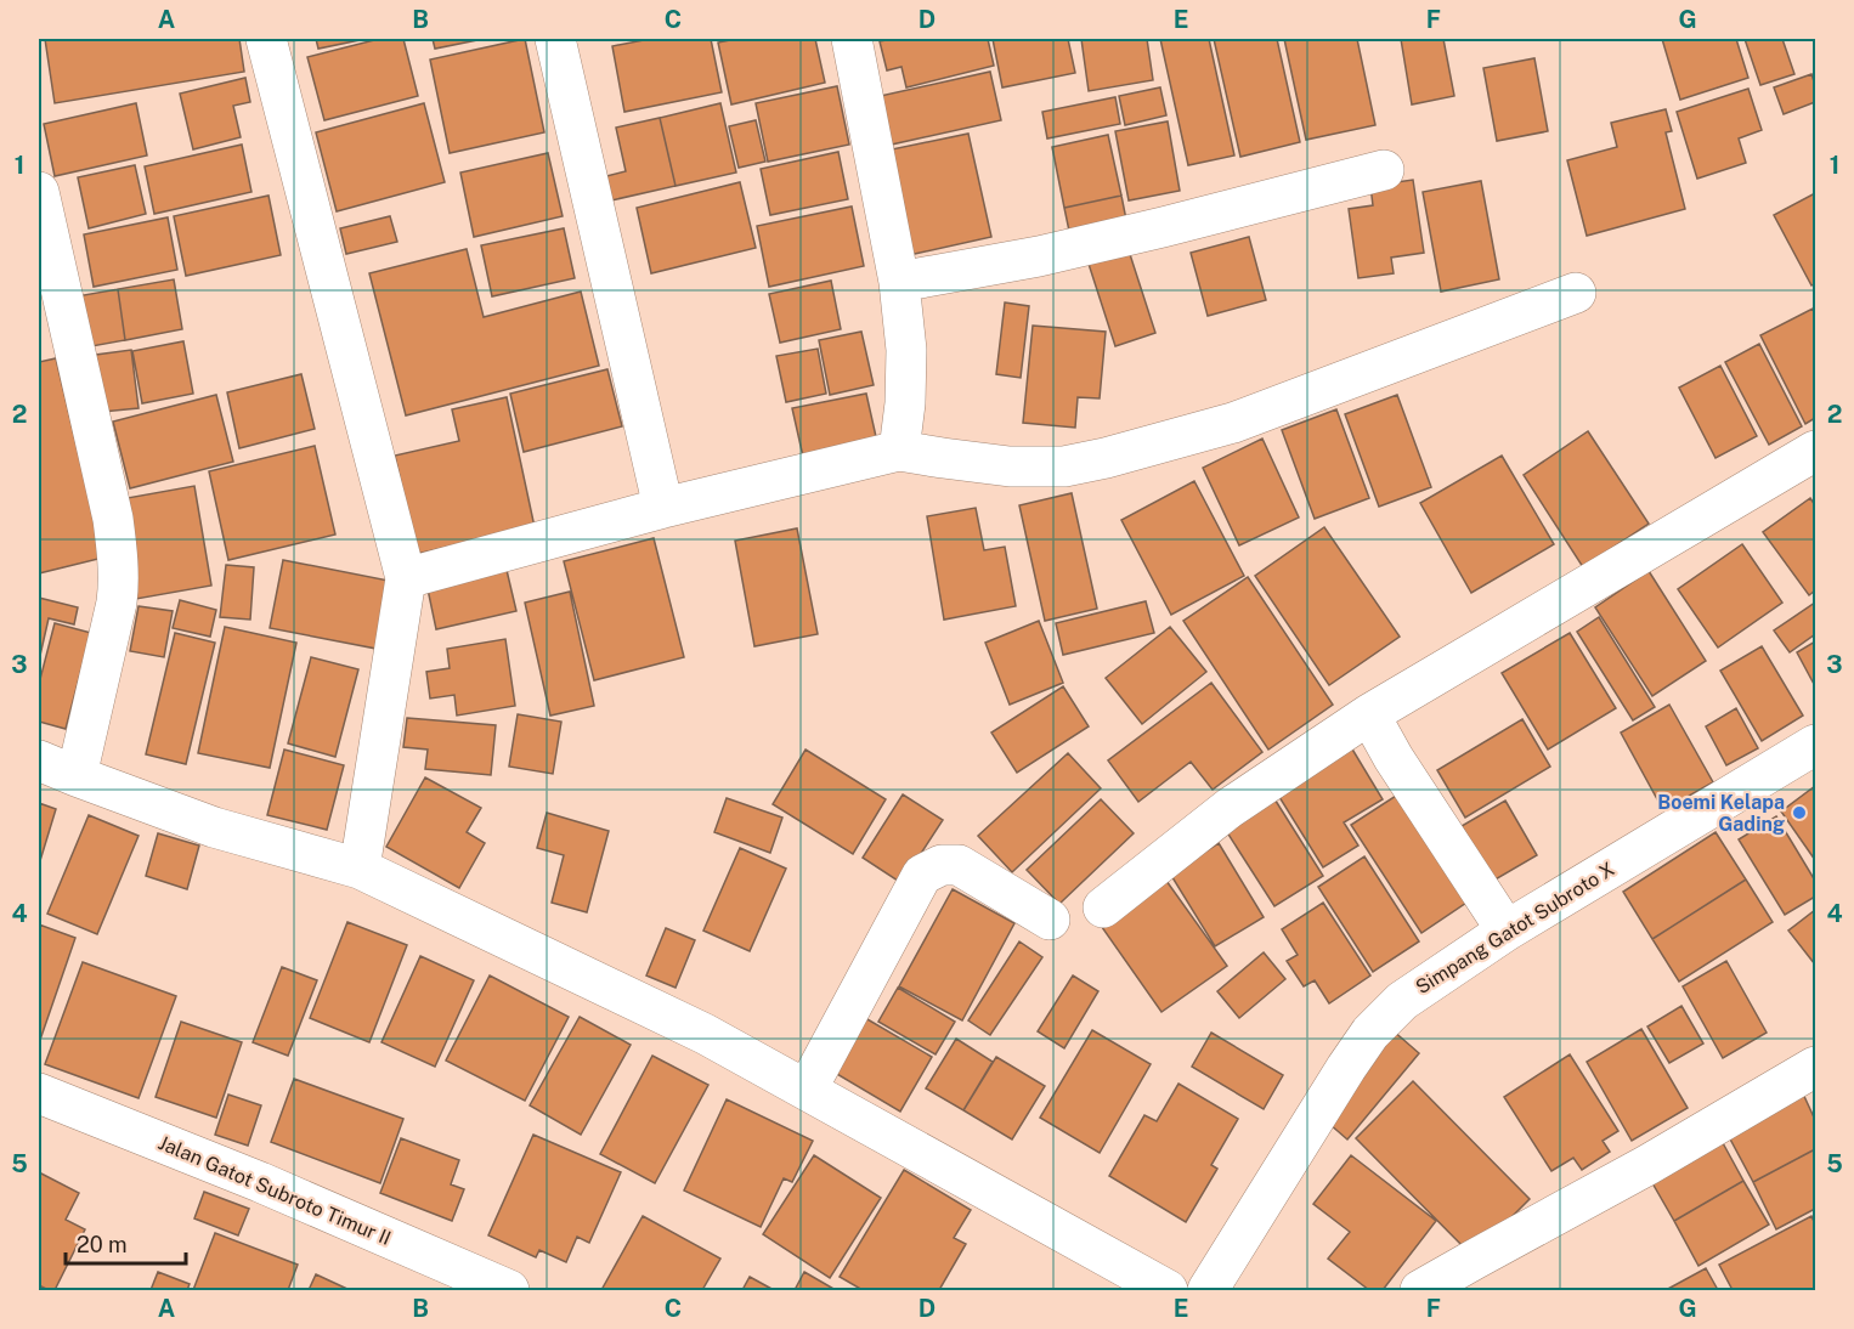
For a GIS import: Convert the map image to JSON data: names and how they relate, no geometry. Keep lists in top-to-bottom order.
{
  "streets": {
    "street": ["Simpang Gatot Subroto X", "Jalan Gatot Subroto Timur II"]
  },
  "places": ["Boemi Kelapa Gading"],
  "scale_bar": "20 m",
  "grid": {
    "columns": [
      "A",
      "B",
      "C",
      "D",
      "E",
      "F",
      "G"
    ],
    "rows": [
      "1",
      "2",
      "3",
      "4",
      "5"
    ]
  }
}
